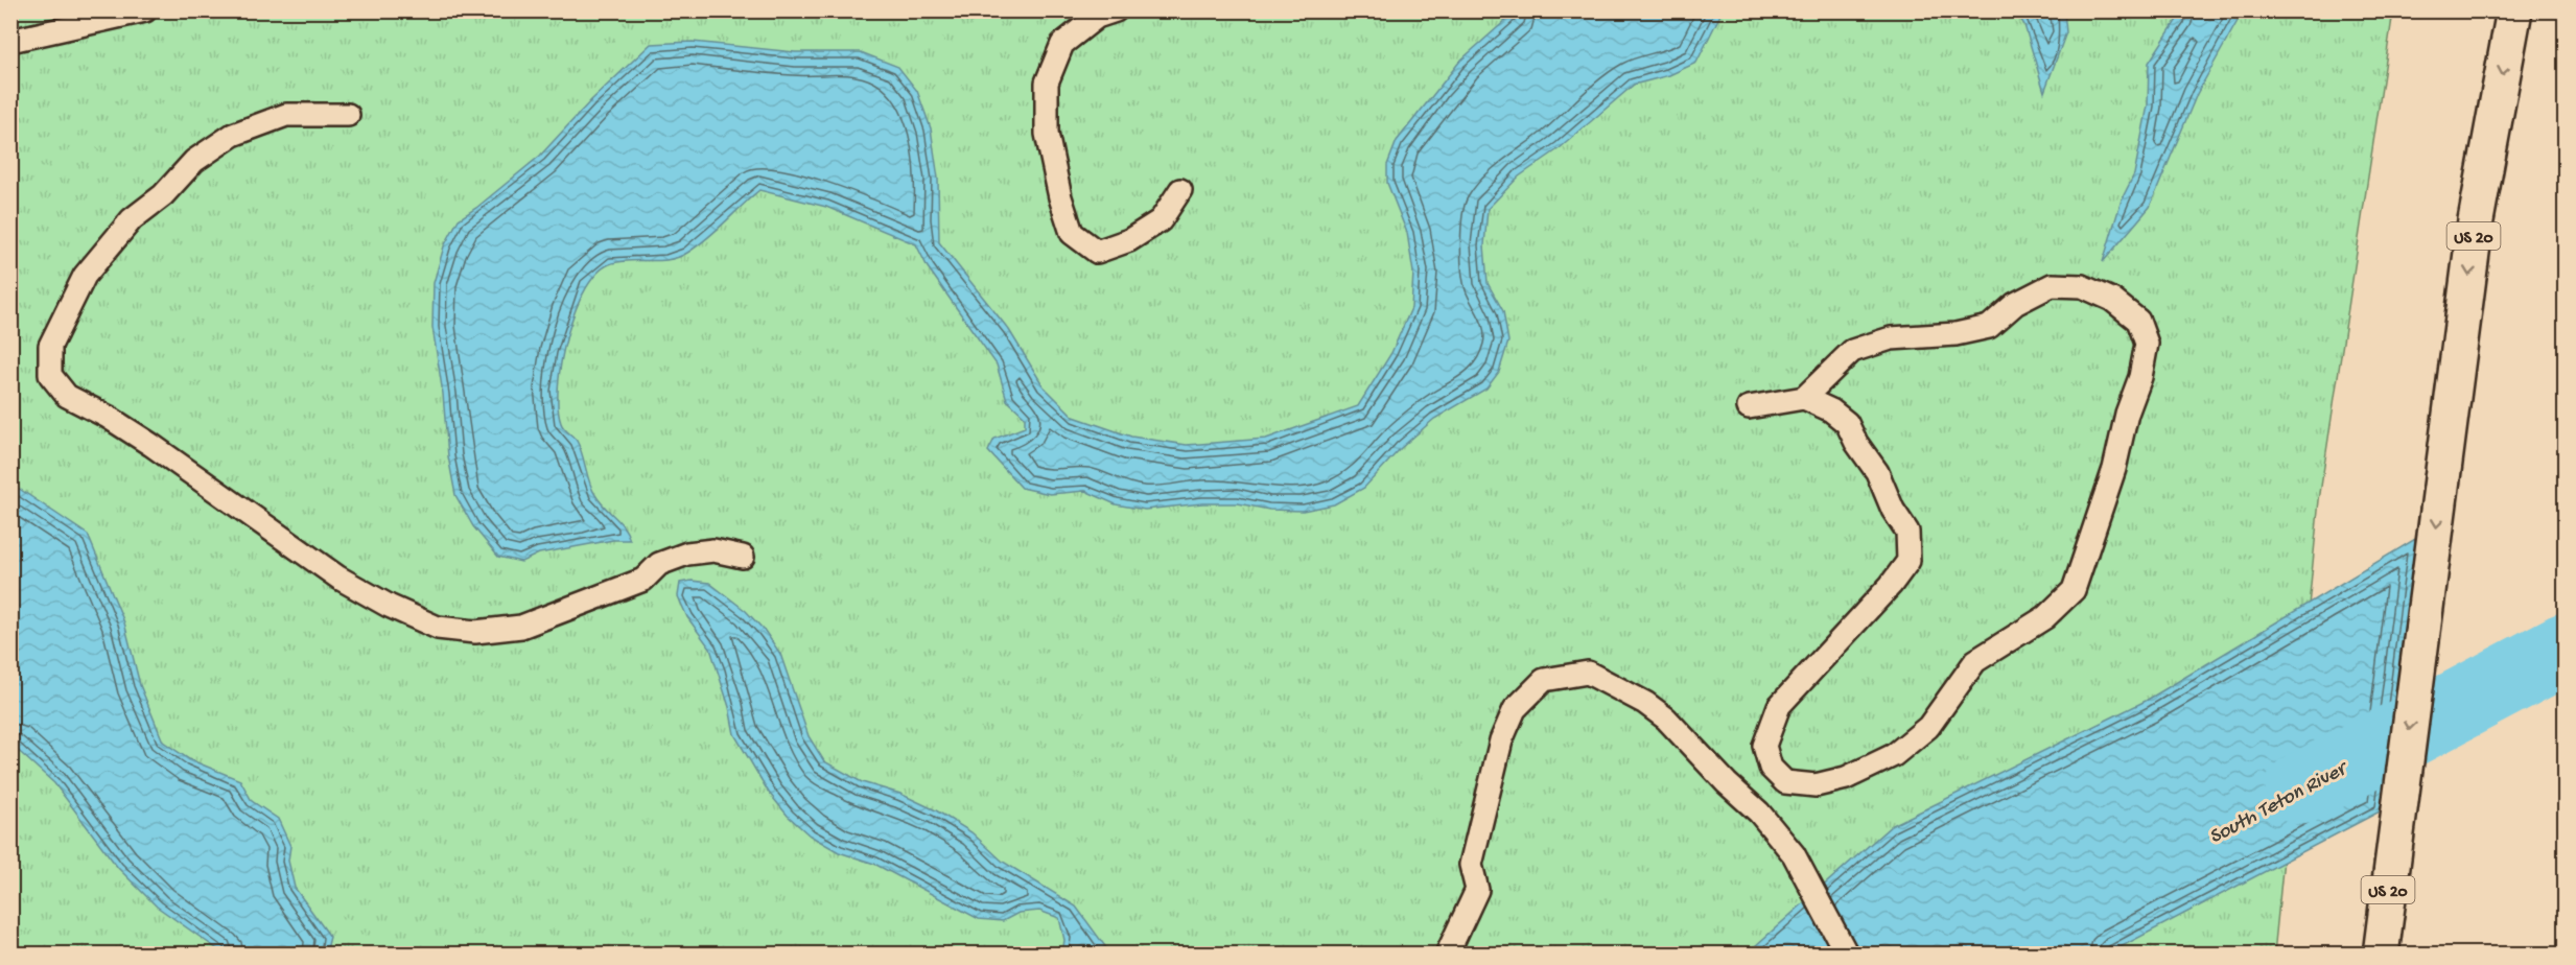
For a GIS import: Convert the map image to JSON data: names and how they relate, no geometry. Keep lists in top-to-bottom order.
{
  "streets": {
    "highway": ["US 20"]
  },
  "water": ["South Teton River"]
}
